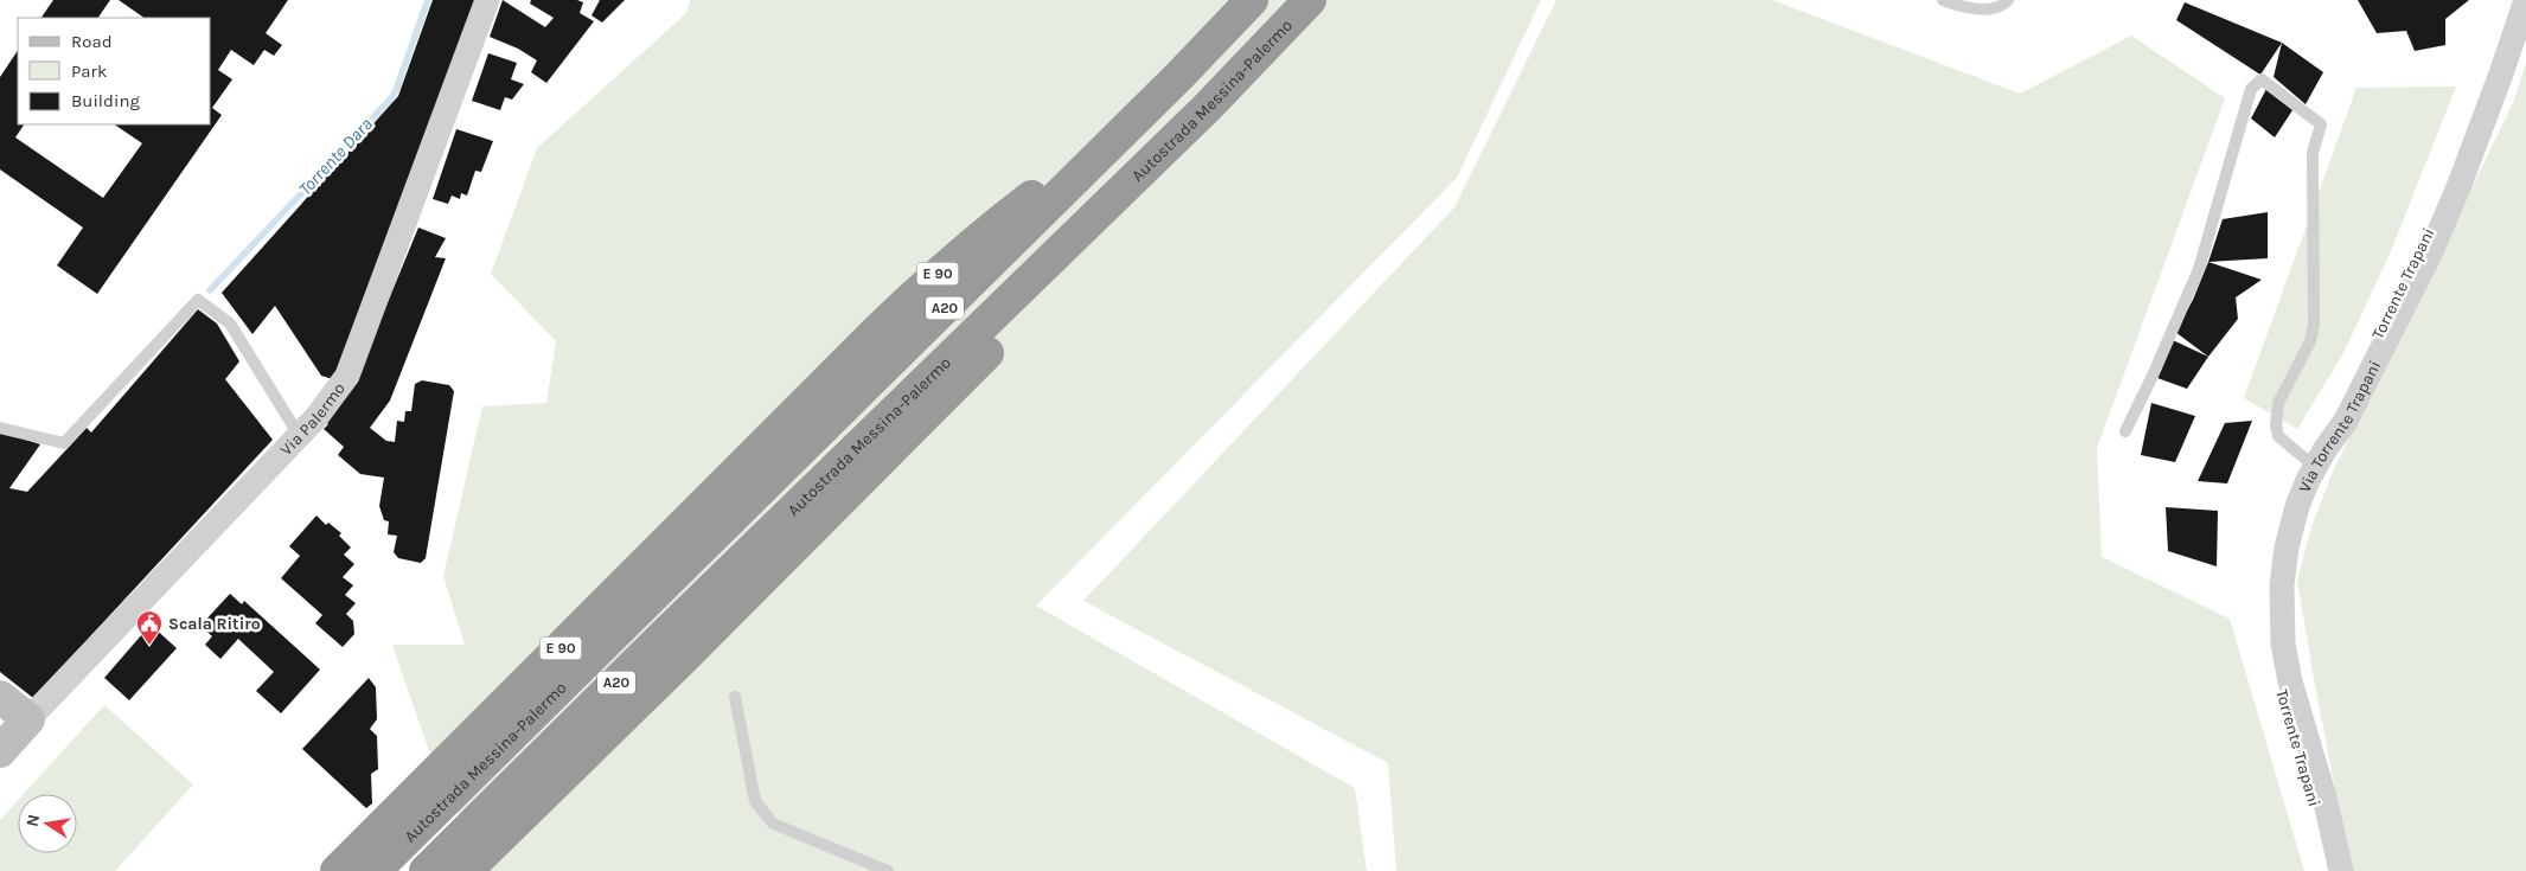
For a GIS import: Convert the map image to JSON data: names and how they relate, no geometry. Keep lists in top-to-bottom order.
{
  "streets": {
    "highway": ["Autostrada Messina-Palermo", "E 90", "A20"],
    "main road": ["Via Palermo"],
    "street": ["Torrente Trapani", "Via Torrente Trapani"]
  },
  "crossings": [
    ["Autostrada Messina-Palermo", "E 90"]
  ],
  "water": ["Torrente Dara"],
  "places": {
    "public building": ["Scala Ritiro"]
  },
  "legend": ["Road", "Park", "Building"],
  "north": "left"
}
